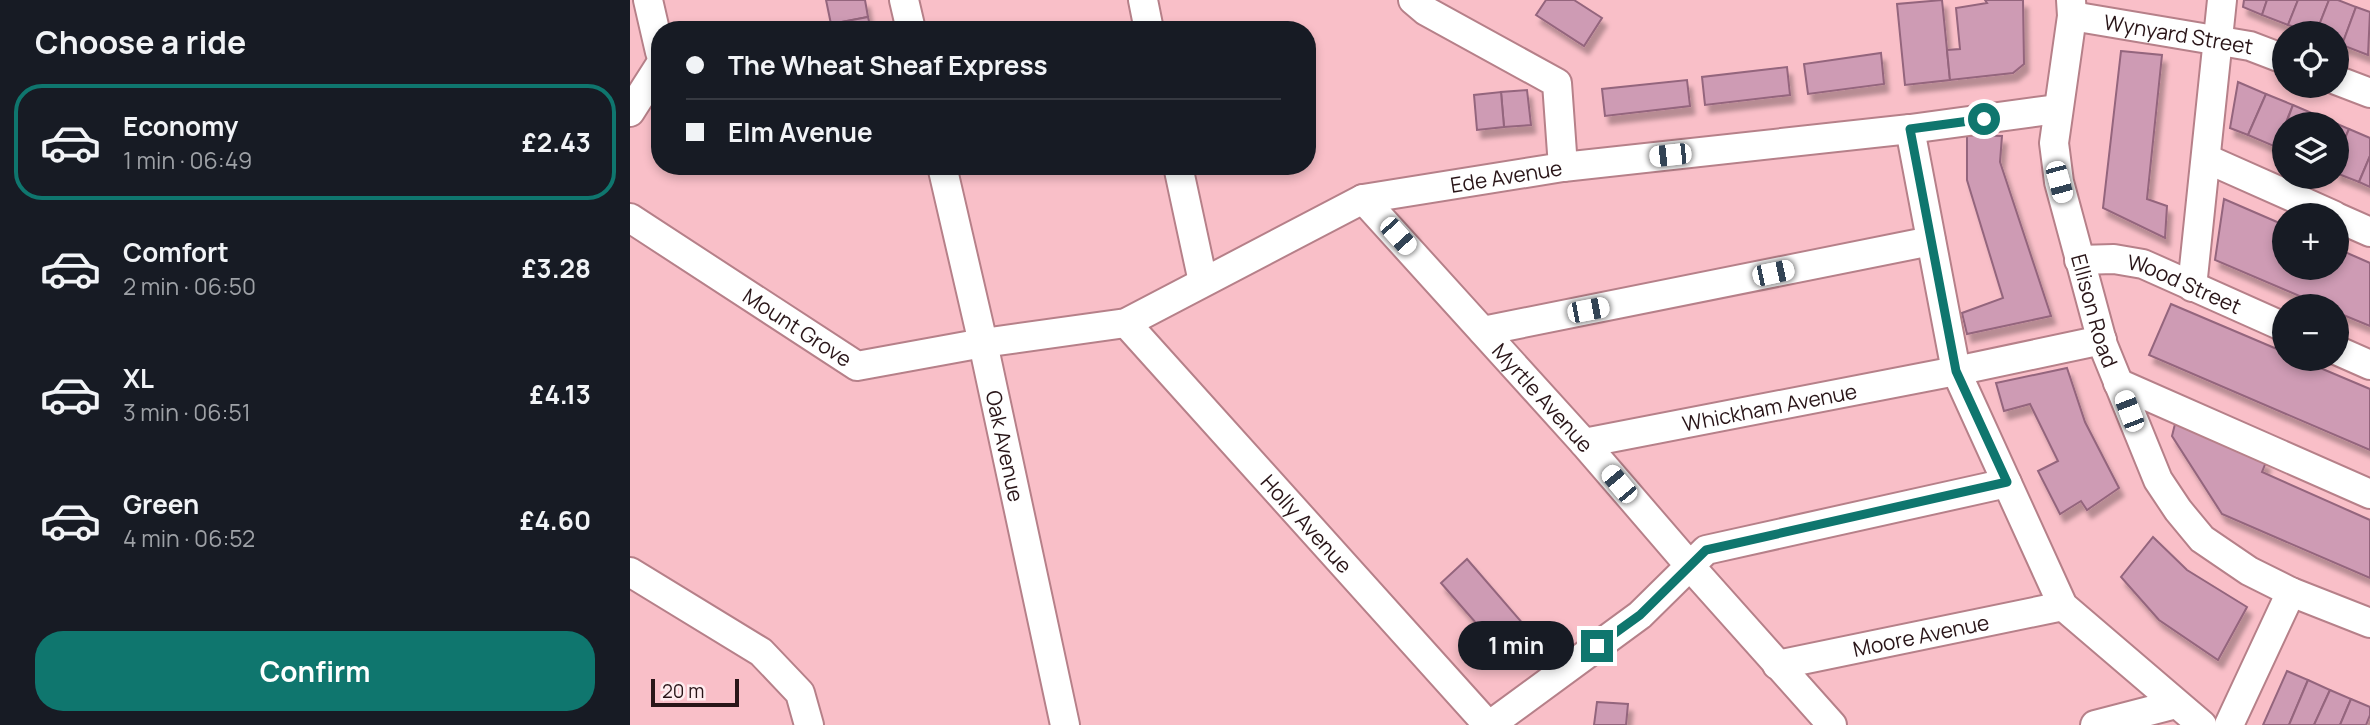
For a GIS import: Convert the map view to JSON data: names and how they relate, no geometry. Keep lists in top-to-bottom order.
{
  "streets": {
    "street": [
      "Wynyard Street",
      "Ede Avenue",
      "Wood Street",
      "Ellison Road",
      "Mount Grove",
      "Myrtle Avenue",
      "Whickham Avenue",
      "Oak Avenue",
      "Holly Avenue",
      "Moore Avenue"
    ]
  },
  "crossings": [
    ["Wynyard Street", "Ellison Road"],
    ["Ede Avenue", "Ellison Road"],
    ["Ede Avenue", "Mount Grove"],
    ["Ede Avenue", "Myrtle Avenue"],
    ["Ede Avenue", "Oak Avenue"],
    ["Ede Avenue", "Holly Avenue"],
    ["Wood Street", "Ellison Road"],
    ["Ellison Road", "Whickham Avenue"],
    ["Mount Grove", "Oak Avenue"],
    ["Myrtle Avenue", "Whickham Avenue"],
    ["Myrtle Avenue", "Moore Avenue"]
  ],
  "scale_bar": "20 m",
  "page": {
    "heading": "Choose a ride",
    "map_buttons": ["+", "−"],
    "banner": ["The Wheat Sheaf Express", "Elm Avenue"],
    "list": [
      {
        "name": "Economy",
        "note": "1 min · 06:49",
        "value": "£2.43"
      },
      {
        "name": "Comfort",
        "note": "2 min · 06:50",
        "value": "£3.28"
      },
      {
        "name": "XL",
        "note": "3 min · 06:51",
        "value": "£4.13"
      },
      {
        "name": "Green",
        "note": "4 min · 06:52",
        "value": "£4.60"
      }
    ],
    "buttons": "Confirm",
    "bubble": "1 min",
    "scale": "20 m"
  }
}
